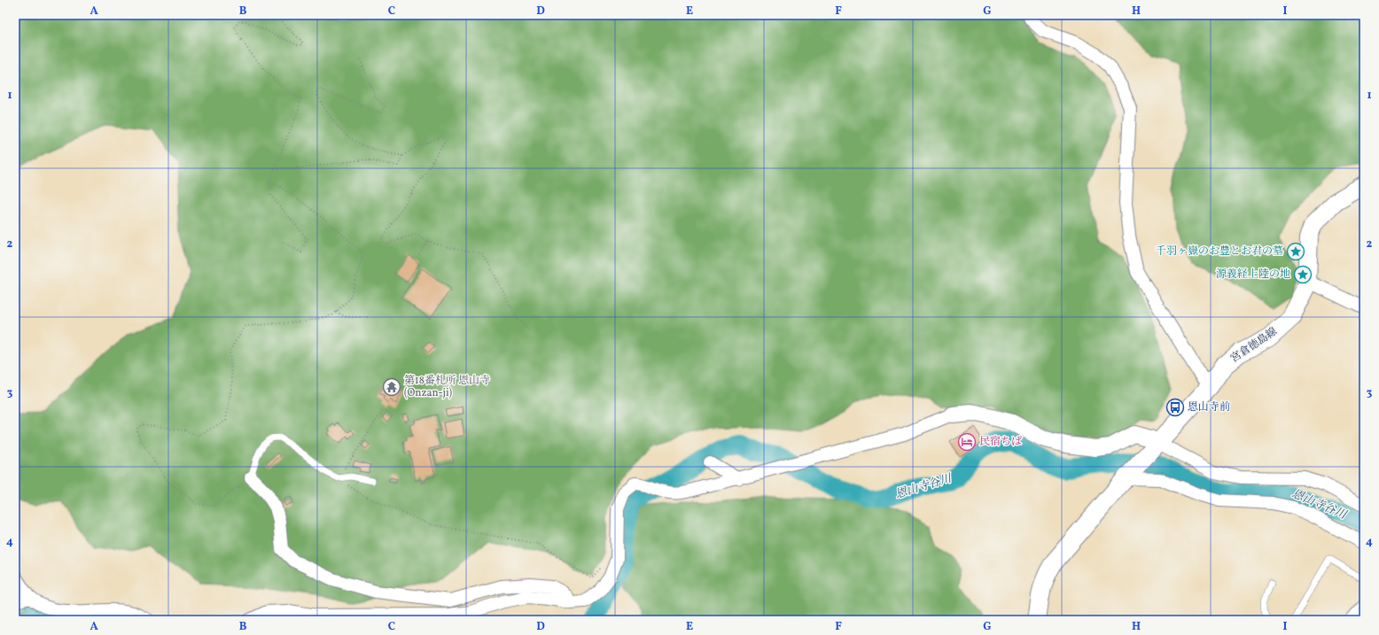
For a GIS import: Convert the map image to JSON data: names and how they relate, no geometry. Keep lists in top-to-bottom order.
{
  "streets": {
    "main road": ["宮倉徳島線"]
  },
  "water": ["恩山寺谷川"],
  "places": {
    "place": ["千羽ヶ嶽のお豊とお君の墓", "源義経上陸の地"],
    "temple": ["第18番札所 恩山寺 (Onzan-ji)"],
    "bus stop": ["恩山寺前"],
    "hotel": ["民宿ちば"]
  },
  "grid": {
    "columns": [
      "A",
      "B",
      "C",
      "D",
      "E",
      "F",
      "G",
      "H",
      "I"
    ],
    "rows": [
      "1",
      "2",
      "3",
      "4"
    ]
  }
}
